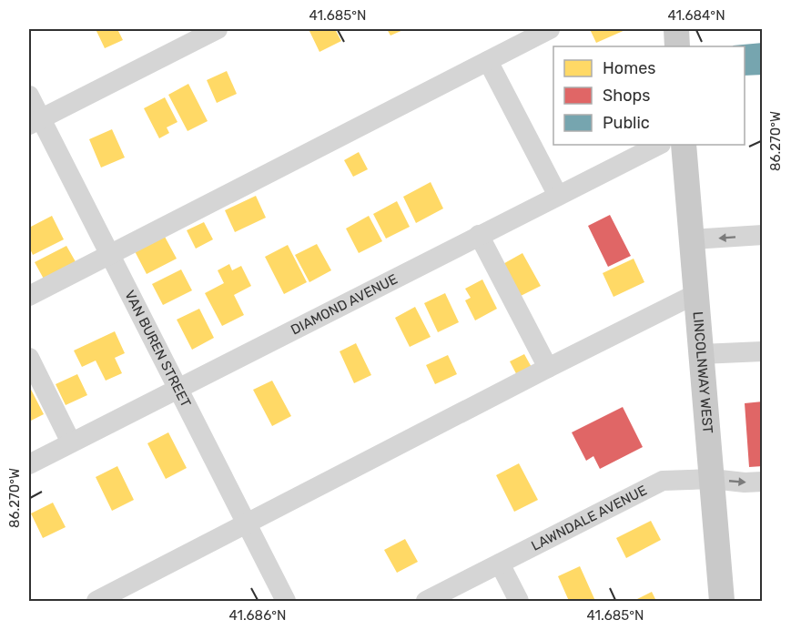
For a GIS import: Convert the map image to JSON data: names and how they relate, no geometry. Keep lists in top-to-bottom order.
{
  "streets": {
    "main road": ["LINCOLNWAY WEST"],
    "street": ["DIAMOND AVENUE", "VAN BUREN STREET", "LAWNDALE AVENUE"]
  },
  "crossings": [
    ["DIAMOND AVENUE", "VAN BUREN STREET"],
    ["LINCOLNWAY WEST", "LAWNDALE AVENUE"]
  ],
  "legend": ["Homes", "Shops", "Public"],
  "coordinates": [
    "41.685°N",
    "41.684°N",
    "86.270°W",
    "41.686°N"
  ]
}
